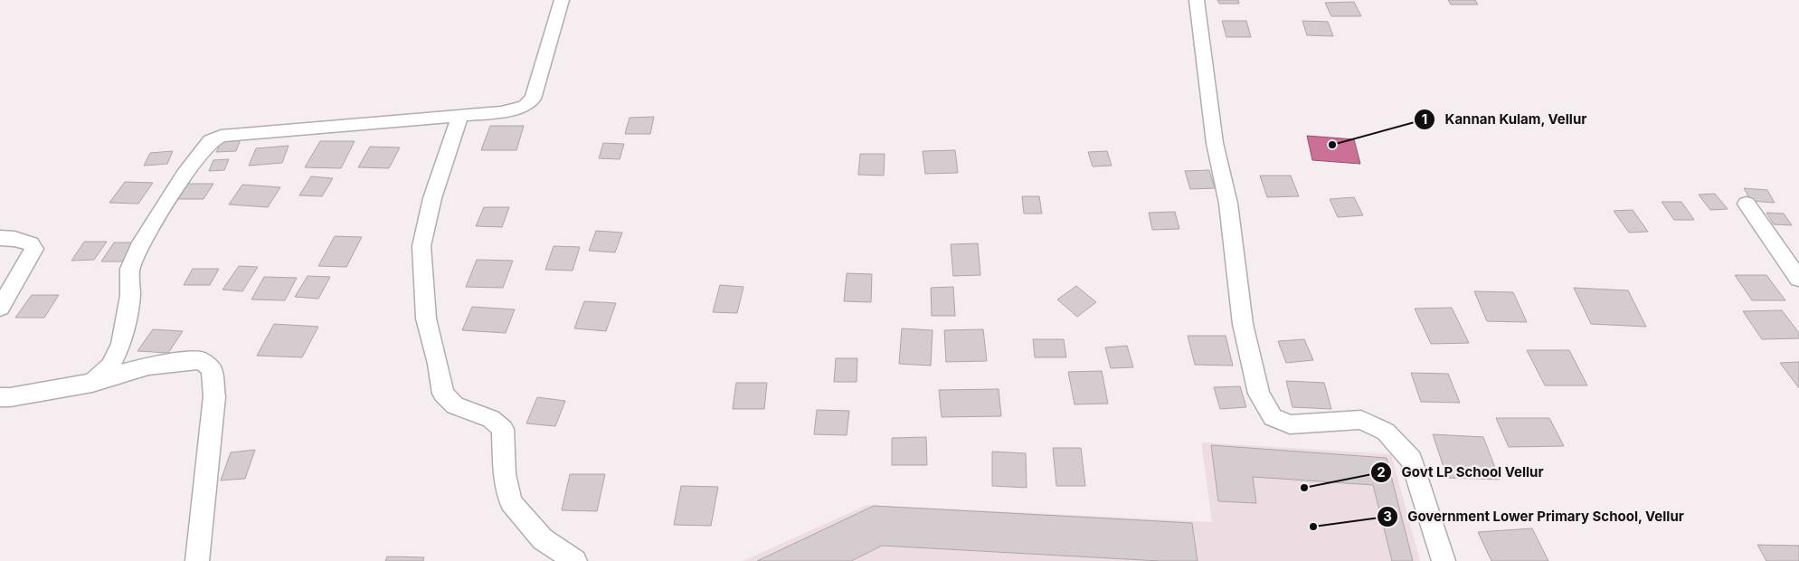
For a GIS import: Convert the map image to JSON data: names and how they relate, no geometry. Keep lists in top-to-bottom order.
{
  "places": ["Kannan Kulam, Vellur", "Govt LP School Vellur", "Government Lower Primary School, Vellur"]
}
